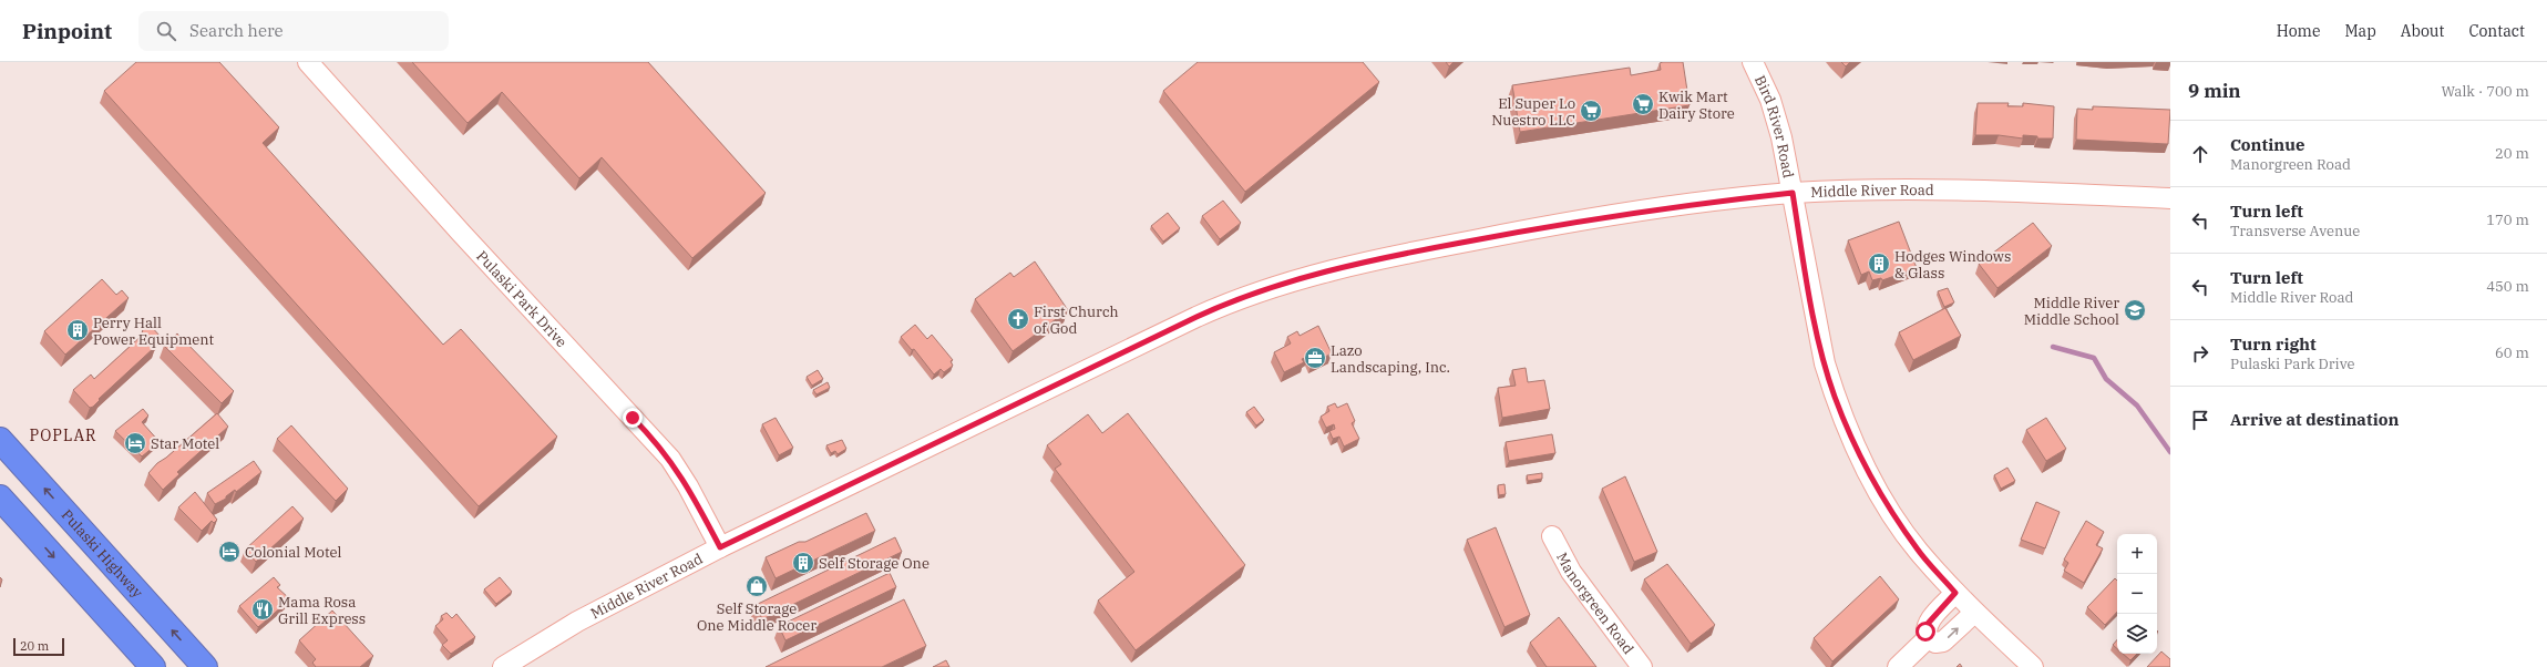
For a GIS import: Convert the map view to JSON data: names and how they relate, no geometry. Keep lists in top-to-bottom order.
{
  "streets": {
    "highway": ["Pulaski Highway"],
    "street": [
      "Bird River Road",
      "Middle River Road",
      "Pulaski Park Drive",
      "Manorgreen Road"
    ]
  },
  "crossings": [
    ["Bird River Road", "Middle River Road"],
    ["Middle River Road", "Pulaski Park Drive"]
  ],
  "districts": ["POPLAR"],
  "places": {
    "supermarket": ["Kwik Mart Dairy Store", "El Super Lo Nuestro LLC"],
    "building": ["Hodges Windows & Glass", "Perry Hall Power Equipment", "Self Storage One"],
    "school or university": ["Middle River Middle School"],
    "church": ["First Church of God"],
    "office": ["Lazo Landscaping, Inc."],
    "hotel": ["Star Motel", "Colonial Motel"],
    "shop": ["Self Storage One Middle Rocer"],
    "restaurant": ["Mama Rosa Grill Express"]
  },
  "scale_bar": "20 m",
  "page": {
    "header": "Pinpoint",
    "search": "Search here",
    "nav": [
      "Home",
      "Map",
      "About",
      "Contact"
    ],
    "heading": ["9 min", "Walk · 700 m"],
    "list": [
      ["Continue", "Manorgreen Road", "20 m"],
      ["Turn left", "Transverse Avenue", "170 m"],
      ["Turn left", "Middle River Road", "450 m"],
      ["Turn right", "Pulaski Park Drive", "60 m"],
      "Arrive at destination"
    ],
    "map_buttons": ["+", "−"],
    "scale": "20 m"
  }
}
